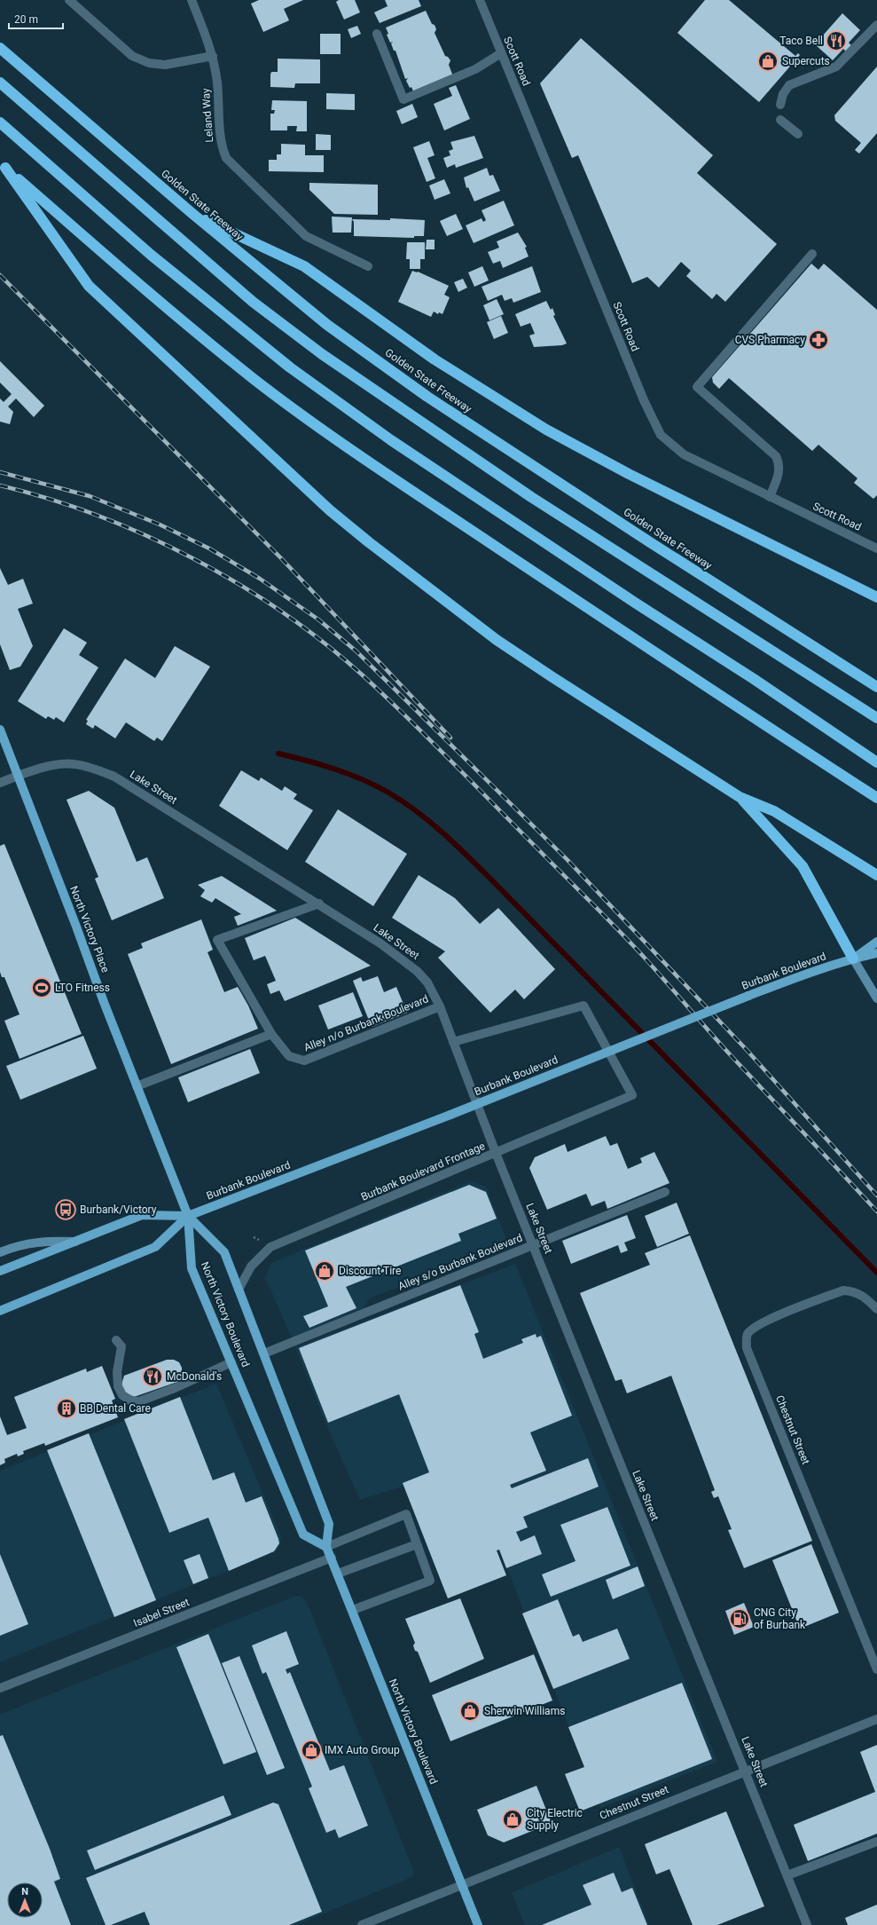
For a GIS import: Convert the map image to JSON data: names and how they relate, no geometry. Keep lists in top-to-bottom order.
{
  "streets": {
    "highway": ["Golden State Freeway"],
    "main road": ["North Victory Place", "Burbank Boulevard", "North Victory Boulevard"],
    "street": [
      "Scott Road",
      "Leland Way",
      "Lake Street",
      "Alley n/o Burbank Boulevard",
      "Burbank Boulevard Frontage",
      "Alley s/o Burbank Boulevard",
      "Chestnut Street",
      "Isabel Street"
    ]
  },
  "crossings": [
    ["Lake Street", "North Victory Place"],
    ["Lake Street", "Alley n/o Burbank Boulevard"],
    ["Lake Street", "Burbank Boulevard Frontage"],
    ["Lake Street", "Alley s/o Burbank Boulevard"],
    ["Lake Street", "Chestnut Street"],
    ["North Victory Place", "Burbank Boulevard"],
    ["North Victory Place", "North Victory Boulevard"],
    ["Burbank Boulevard", "North Victory Boulevard"],
    ["Burbank Boulevard Frontage", "North Victory Boulevard"],
    ["Alley s/o Burbank Boulevard", "North Victory Boulevard"],
    ["North Victory Boulevard", "Chestnut Street"],
    ["North Victory Boulevard", "Isabel Street"]
  ],
  "places": {
    "restaurant": ["Taco Bell", "McDonald's"],
    "shop": [
      "Supercuts",
      "Discount Tire",
      "Sherwin Williams",
      "IMX Auto Group",
      "City Electric Supply"
    ],
    "pharmacy": ["CVS Pharmacy"],
    "sports": ["LTO Fitness"],
    "bus stop": ["Burbank/Victory"],
    "building": ["BB Dental Care"],
    "fuel station": ["CNG City of Burbank"]
  },
  "scale_bar": "20 m",
  "north": "top"
}
